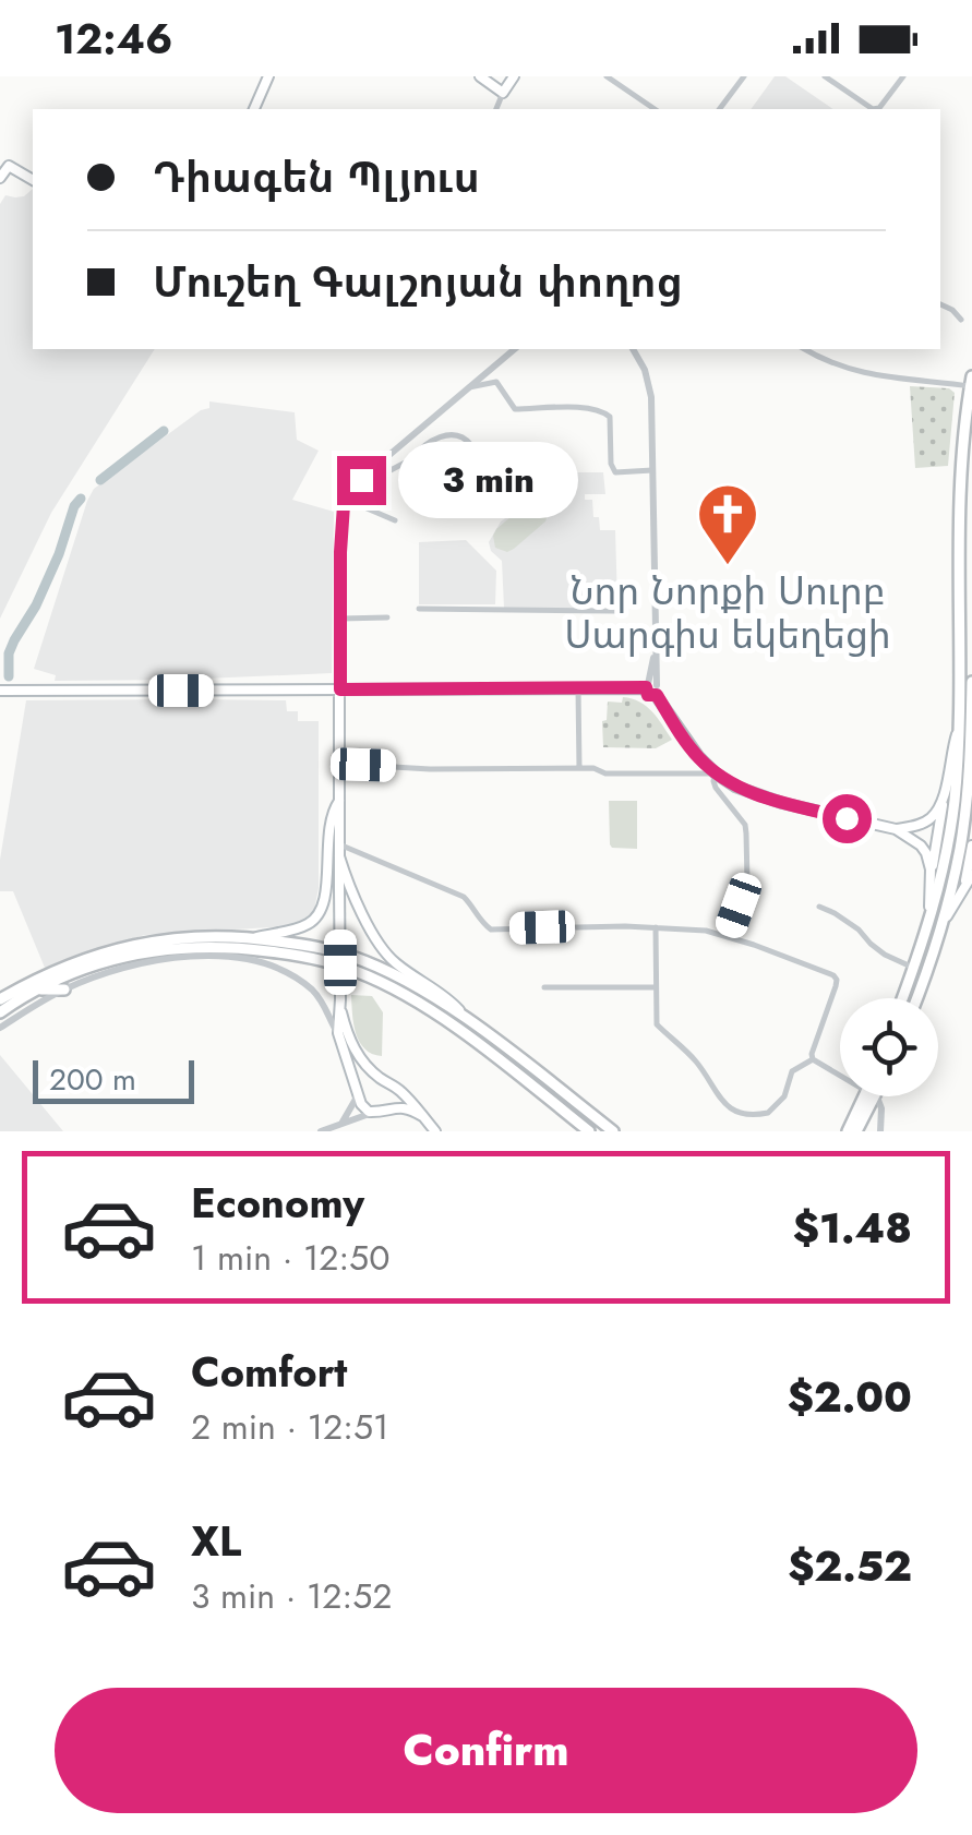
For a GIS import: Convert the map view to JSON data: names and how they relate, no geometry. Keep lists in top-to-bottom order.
{
  "places": {
    "church": ["Նոր Նորքի Սուրբ Սարգիս եկեղեցի"]
  },
  "scale_bar": "200 m",
  "page": {
    "status": "12:46",
    "banner": ["Դիագեն Պլյուս", "Մուշեղ Գալշոյան փողոց"],
    "bubble": "3 min",
    "scale": "200 m",
    "list": [
      {
        "name": "Economy",
        "note": "1 min · 12:50",
        "value": "$1.48"
      },
      {
        "name": "Comfort",
        "note": "2 min · 12:51",
        "value": "$2.00"
      },
      {
        "name": "XL",
        "note": "3 min · 12:52",
        "value": "$2.52"
      }
    ],
    "buttons": "Confirm"
  }
}
